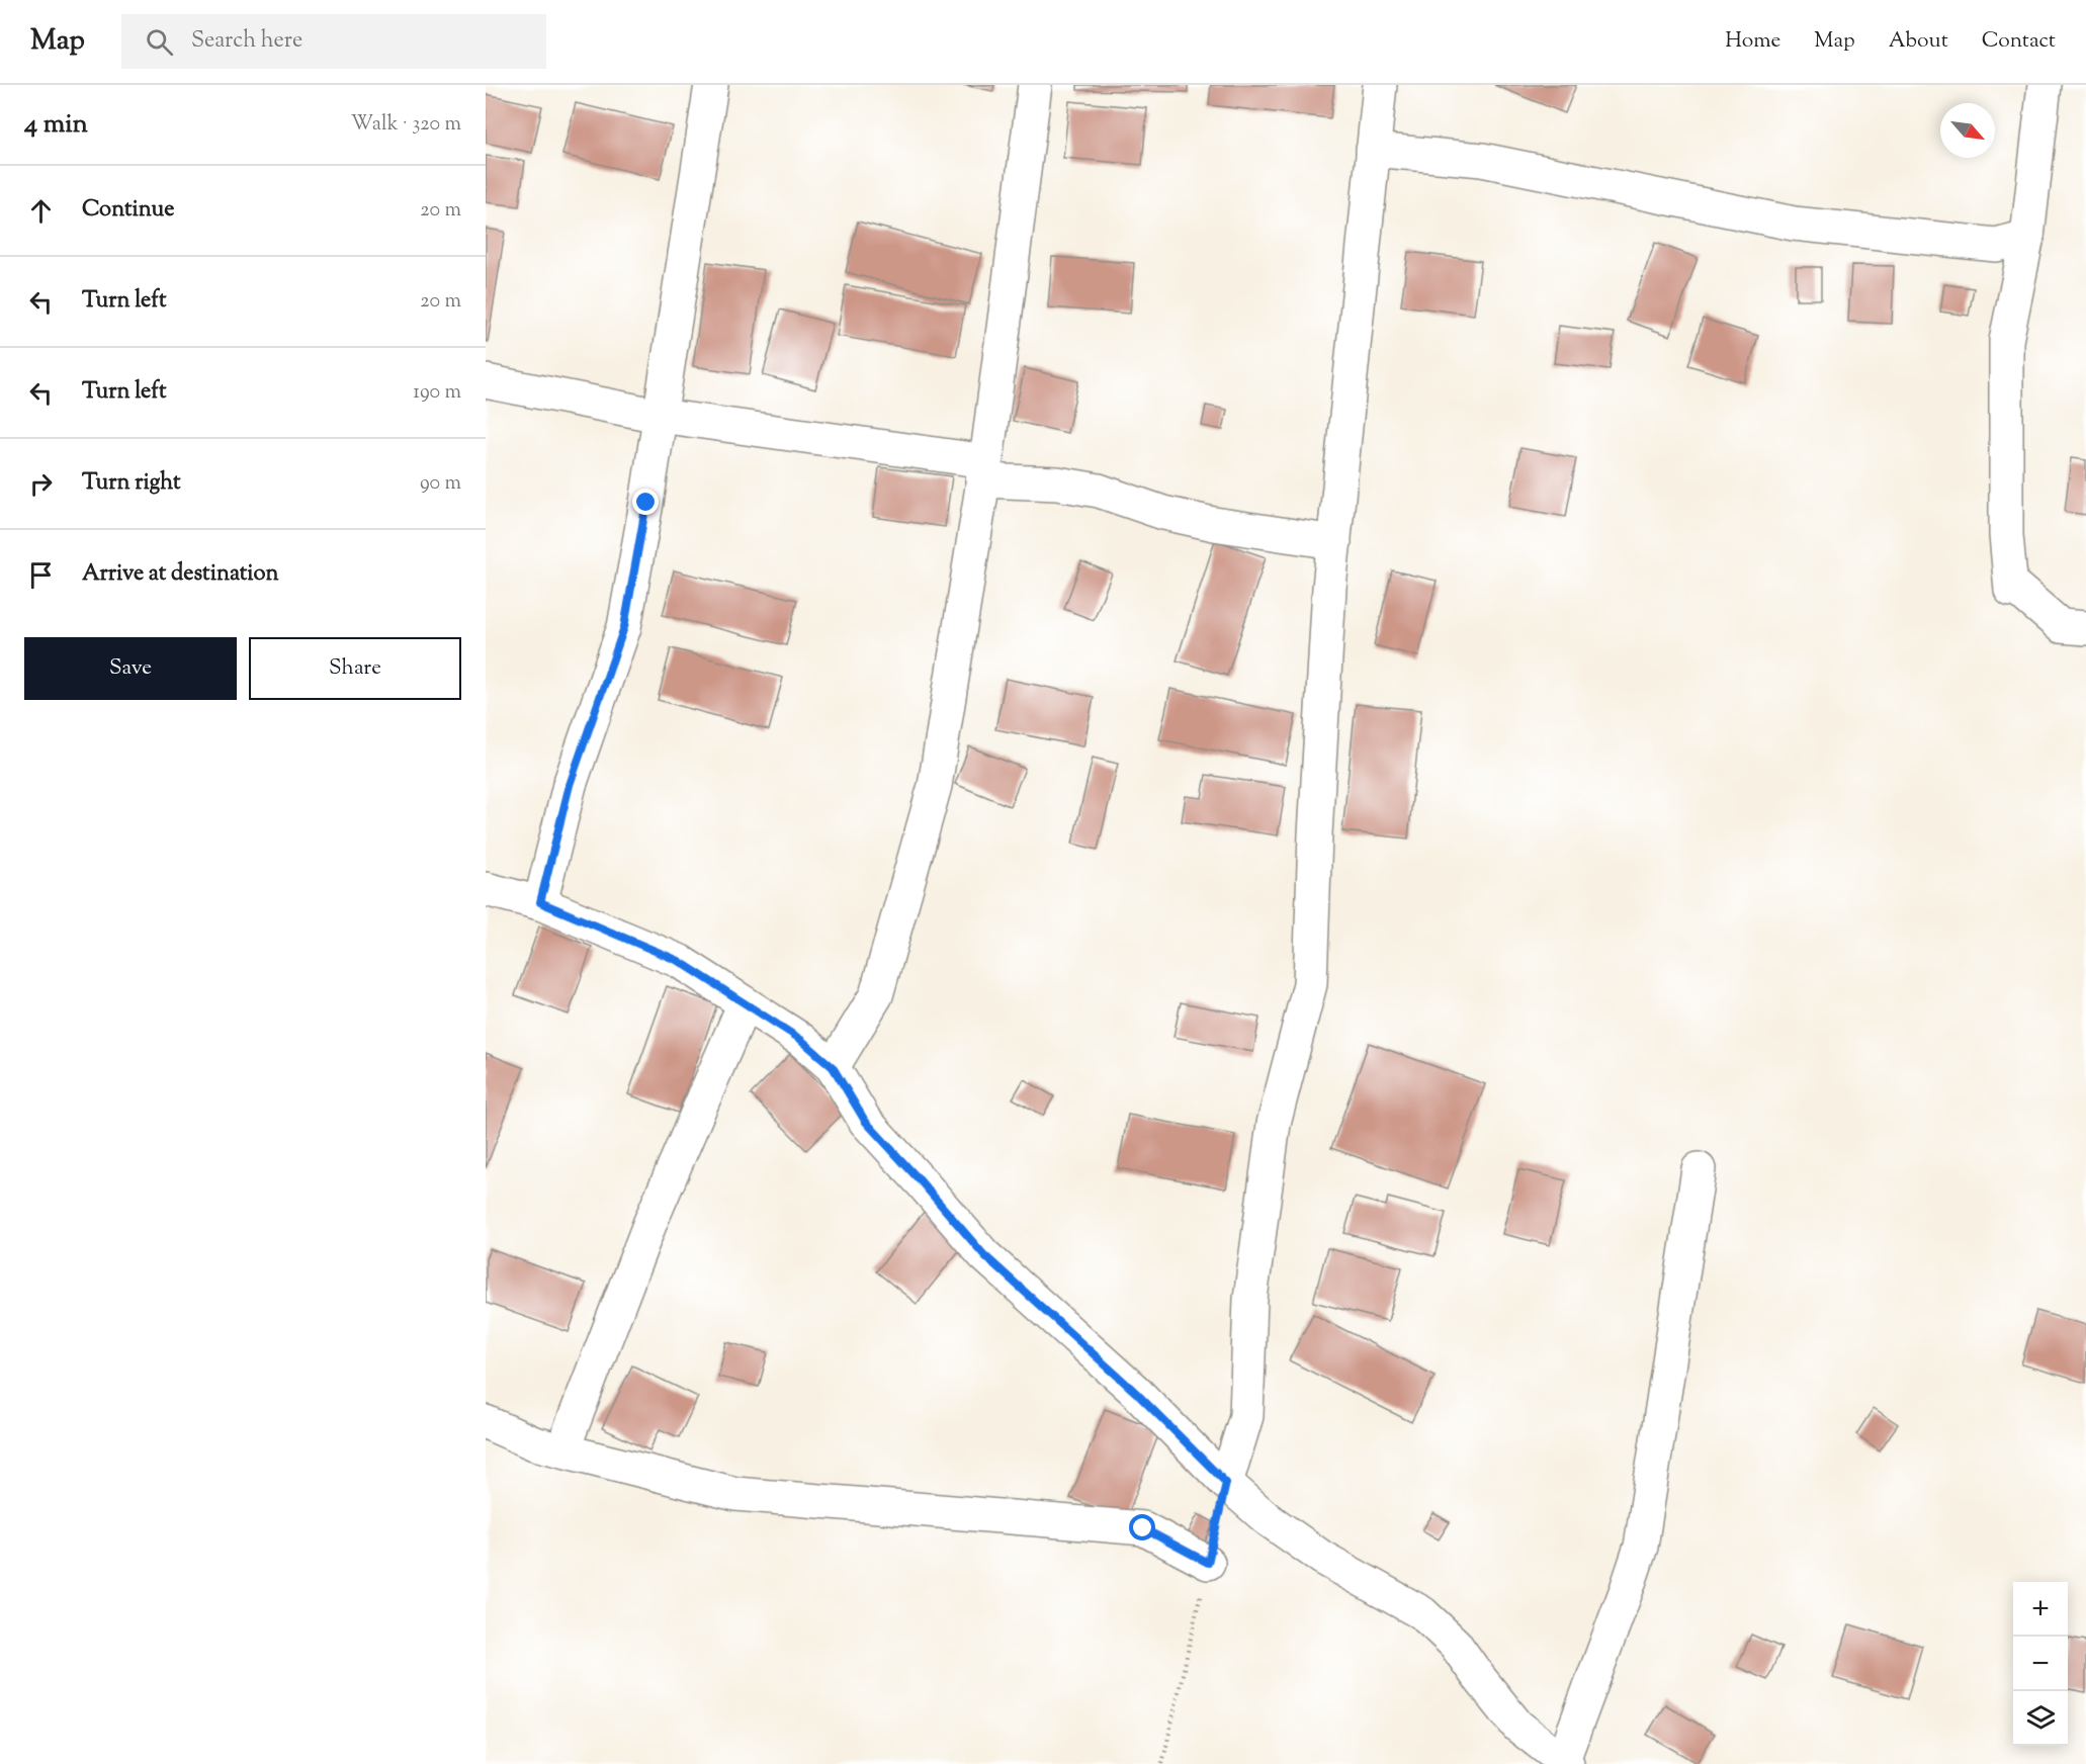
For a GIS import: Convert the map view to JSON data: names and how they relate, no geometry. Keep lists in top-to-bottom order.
{
  "north": "bottom right",
  "page": {
    "header": "Map",
    "search": "Search here",
    "nav": [
      "Home",
      "Map",
      "About",
      "Contact"
    ],
    "heading": ["4 min", "Walk · 320 m"],
    "list": [
      ["Continue", "20 m"],
      ["Turn left", "20 m"],
      ["Turn left", "190 m"],
      ["Turn right", "90 m"],
      "Arrive at destination"
    ],
    "buttons": ["Save", "Share"],
    "map_buttons": ["+", "−"]
  }
}
